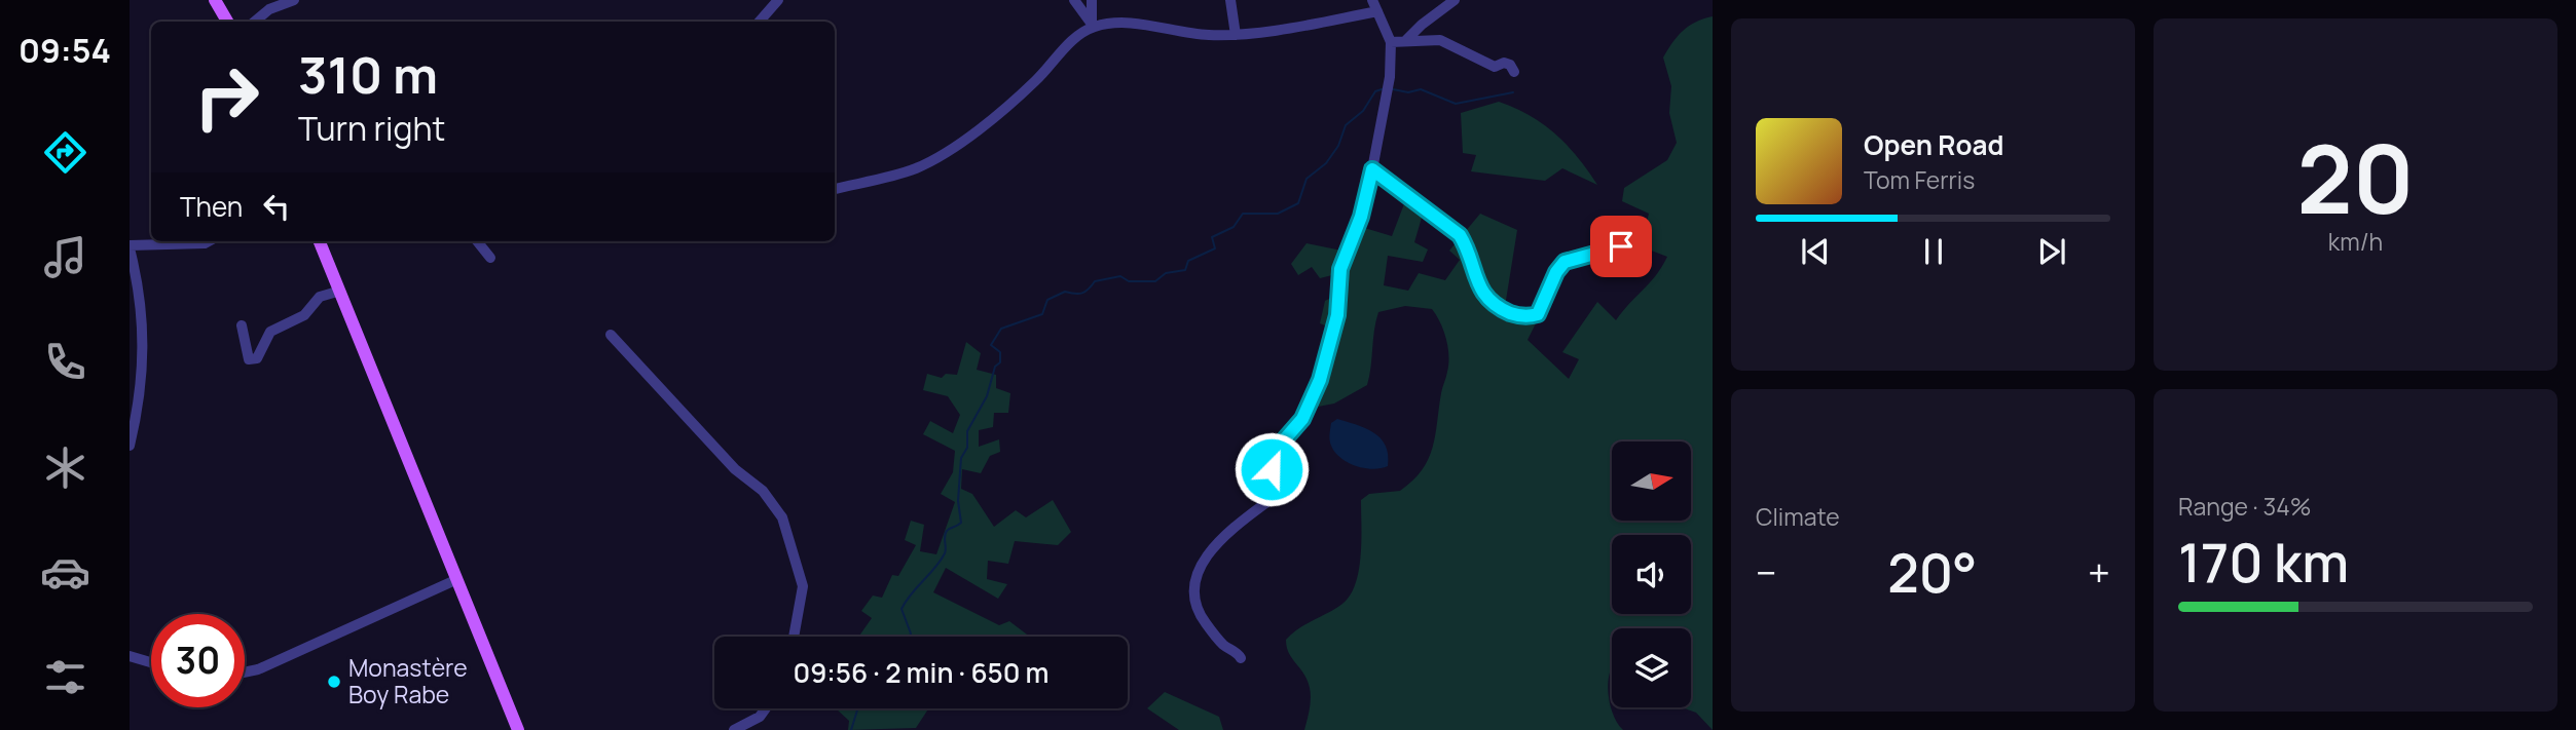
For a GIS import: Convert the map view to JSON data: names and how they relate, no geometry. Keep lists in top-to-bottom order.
{
  "places": ["Monastère Boy Rabe"],
  "north": "right",
  "page": {
    "tabs": "09:54",
    "tile": [
      ["20", "km/h"],
      "Climate",
      ["Range · 34%", "170 km"]
    ],
    "turn": ["310 m", "Turn right"],
    "song": ["Open Road", "Tom Ferris"],
    "then": "Then",
    "heat": ["−", "20°", "+"],
    "limit": "30",
    "trip": "09:56 · 2 min · 650 m"
  }
}
